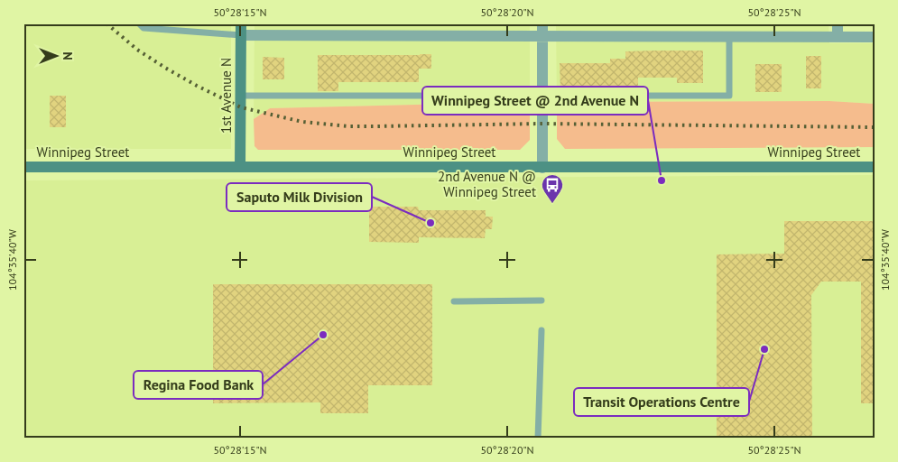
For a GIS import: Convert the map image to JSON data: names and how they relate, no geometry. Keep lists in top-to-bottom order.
{
  "streets": {
    "main road": ["1st Avenue N", "Winnipeg Street"]
  },
  "crossings": [
    ["1st Avenue N", "Winnipeg Street"]
  ],
  "places": {
    "other": [
      "Winnipeg Street @ 2nd Avenue N",
      "Saputo Milk Division",
      "Regina Food Bank",
      "Transit Operations Centre"
    ],
    "bus stop": ["2nd Avenue N @ Winnipeg Street"]
  },
  "north": "right",
  "coordinates": [
    "50°28'15\"N",
    "50°28'20\"N",
    "50°28'25\"N",
    "104°35'40\"W"
  ]
}
